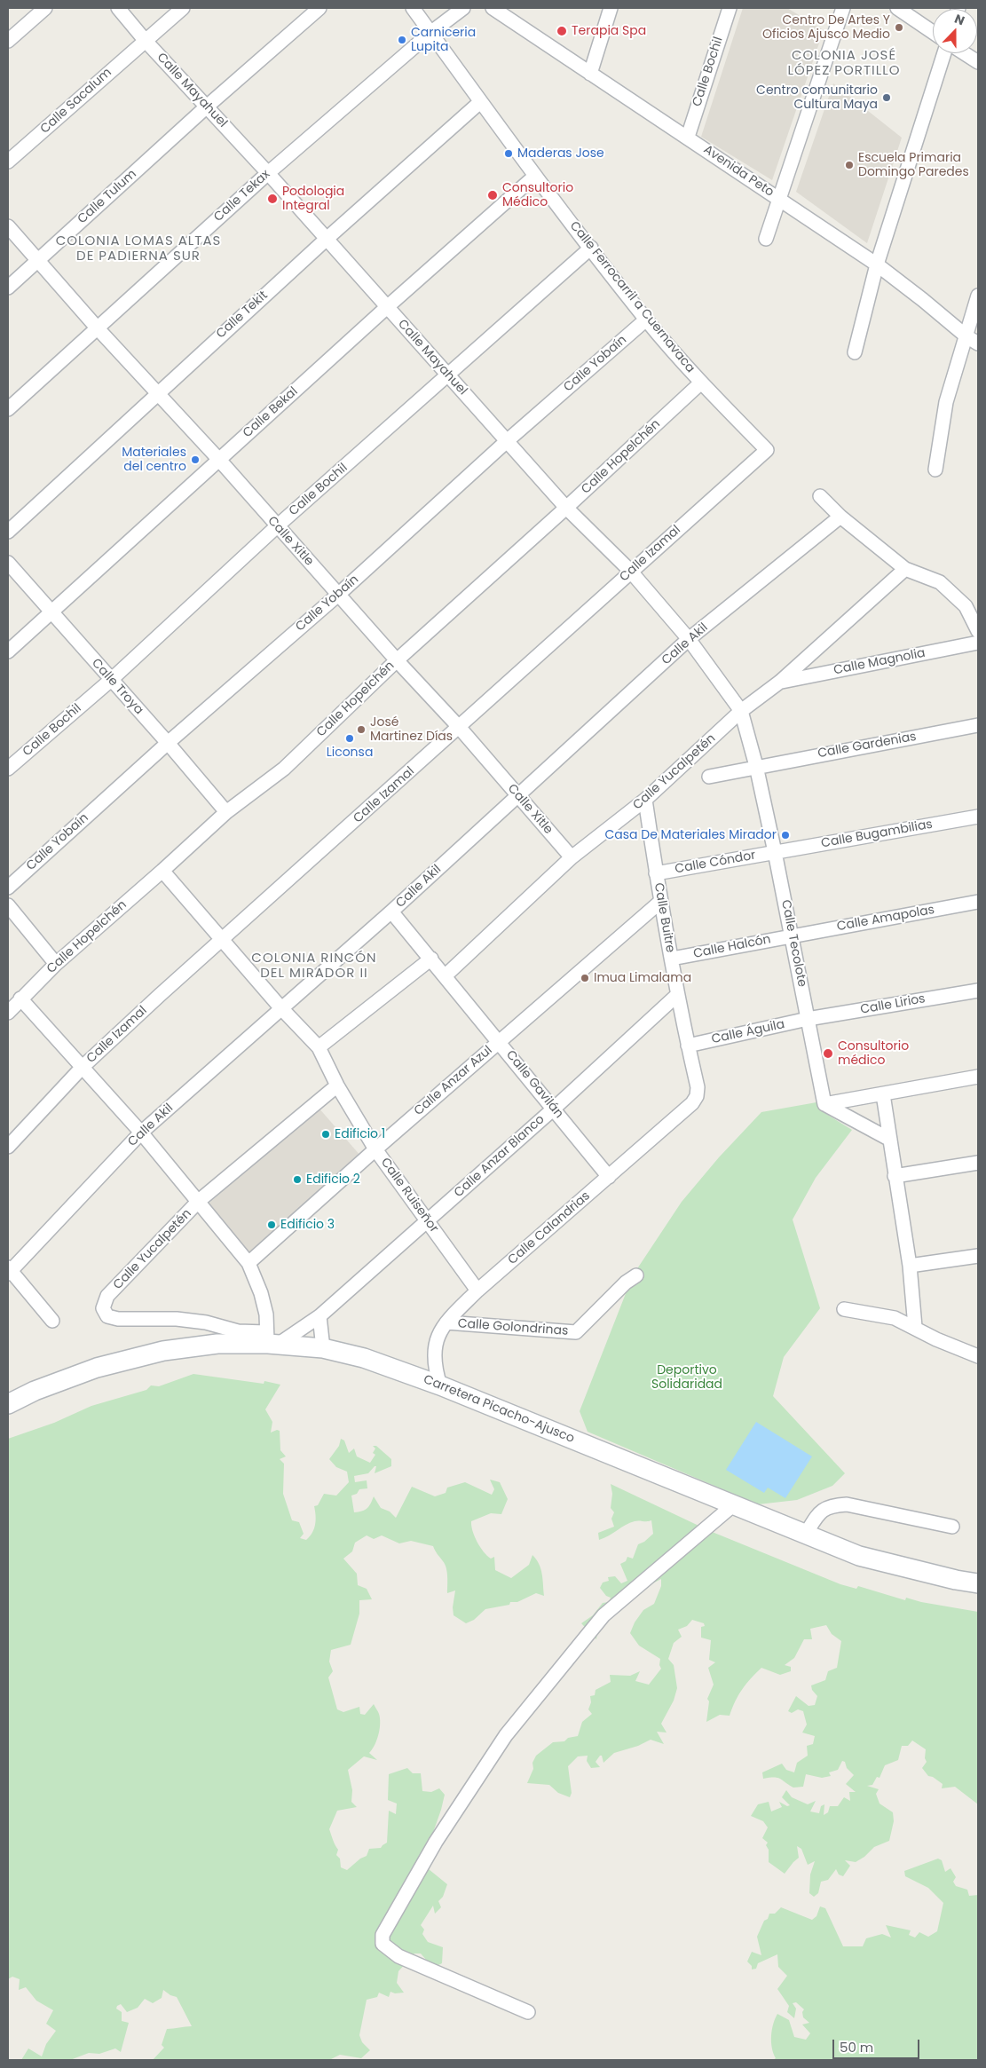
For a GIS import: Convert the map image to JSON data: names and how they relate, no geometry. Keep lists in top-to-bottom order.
{
  "streets": {
    "main road": ["Carretera Picacho-Ajusco"],
    "street": [
      "Calle Bochil",
      "Calle Mayahuel",
      "Calle Sacalum",
      "Avenida Peto",
      "Calle Tekax",
      "Calle Tulum",
      "Calle Ferrocarril a Cuernavaca",
      "Calle Tekit",
      "Calle Yobaín",
      "Calle Bekal",
      "Calle Hopelchén",
      "Calle Xitle",
      "Calle Izamal",
      "Calle Akil",
      "Calle Magnolia",
      "Calle Troya",
      "Calle Gardenias",
      "Calle Yucalpetén",
      "Calle Bugambilias",
      "Calle Cóndor",
      "Calle Buitre",
      "Calle Amapolas",
      "Calle Tecolote",
      "Calle Halcón",
      "Calle Lirios",
      "Calle Águila",
      "Calle Anzar Azul",
      "Calle Gavilán",
      "Calle Anzar Blanco",
      "Calle Ruiseñor",
      "Calle Calandrias",
      "Calle Golondrinas"
    ]
  },
  "crossings": [
    ["Calle Bochil", "Calle Mayahuel"],
    ["Calle Bochil", "Avenida Peto"],
    ["Calle Bochil", "Calle Ferrocarril a Cuernavaca"],
    ["Calle Bochil", "Calle Xitle"],
    ["Calle Bochil", "Calle Troya"],
    ["Calle Mayahuel", "Calle Sacalum"],
    ["Calle Mayahuel", "Calle Tekax"],
    ["Calle Mayahuel", "Calle Tulum"],
    ["Calle Mayahuel", "Calle Tekit"],
    ["Calle Mayahuel", "Calle Yobaín"],
    ["Calle Mayahuel", "Calle Bekal"],
    ["Calle Mayahuel", "Calle Hopelchén"],
    ["Calle Mayahuel", "Calle Izamal"],
    ["Calle Mayahuel", "Calle Akil"],
    ["Calle Mayahuel", "Calle Yucalpetén"],
    ["Calle Mayahuel", "Calle Tecolote"],
    ["Calle Tekax", "Calle Ferrocarril a Cuernavaca"],
    ["Calle Tekax", "Calle Xitle"],
    ["Calle Tulum", "Calle Xitle"],
    ["Calle Ferrocarril a Cuernavaca", "Calle Tekit"],
    ["Calle Ferrocarril a Cuernavaca", "Calle Yobaín"],
    ["Calle Ferrocarril a Cuernavaca", "Calle Bekal"],
    ["Calle Ferrocarril a Cuernavaca", "Calle Hopelchén"],
    ["Calle Ferrocarril a Cuernavaca", "Calle Izamal"],
    ["Calle Tekit", "Calle Xitle"],
    ["Calle Yobaín", "Calle Xitle"],
    ["Calle Yobaín", "Calle Troya"],
    ["Calle Bekal", "Calle Xitle"],
    ["Calle Bekal", "Calle Troya"],
    ["Calle Hopelchén", "Calle Xitle"],
    ["Calle Hopelchén", "Calle Troya"],
    ["Calle Hopelchén", "Calle Ruiseñor"],
    ["Calle Xitle", "Calle Izamal"],
    ["Calle Xitle", "Calle Akil"],
    ["Calle Xitle", "Calle Yucalpetén"],
    ["Calle Izamal", "Calle Ruiseñor"],
    ["Calle Akil", "Calle Gavilán"],
    ["Calle Akil", "Calle Ruiseñor"],
    ["Calle Magnolia", "Calle Yucalpetén"],
    ["Calle Gardenias", "Calle Tecolote"],
    ["Calle Yucalpetén", "Calle Buitre"],
    ["Calle Yucalpetén", "Calle Tecolote"],
    ["Calle Yucalpetén", "Calle Gavilán"],
    ["Calle Yucalpetén", "Calle Anzar Blanco"],
    ["Calle Yucalpetén", "Calle Ruiseñor"],
    ["Calle Yucalpetén", "Carretera Picacho-Ajusco"],
    ["Calle Bugambilias", "Calle Cóndor"],
    ["Calle Bugambilias", "Calle Tecolote"],
    ["Calle Cóndor", "Calle Buitre"],
    ["Calle Cóndor", "Calle Tecolote"],
    ["Calle Buitre", "Calle Halcón"],
    ["Calle Buitre", "Calle Águila"],
    ["Calle Buitre", "Calle Anzar Azul"],
    ["Calle Buitre", "Calle Anzar Blanco"],
    ["Calle Buitre", "Calle Calandrias"],
    ["Calle Amapolas", "Calle Tecolote"],
    ["Calle Amapolas", "Calle Halcón"],
    ["Calle Tecolote", "Calle Halcón"],
    ["Calle Tecolote", "Calle Lirios"],
    ["Calle Tecolote", "Calle Águila"],
    ["Calle Lirios", "Calle Águila"],
    ["Calle Anzar Azul", "Calle Gavilán"],
    ["Calle Anzar Azul", "Calle Ruiseñor"],
    ["Calle Gavilán", "Calle Anzar Blanco"],
    ["Calle Gavilán", "Calle Calandrias"],
    ["Calle Anzar Blanco", "Calle Ruiseñor"],
    ["Calle Anzar Blanco", "Carretera Picacho-Ajusco"],
    ["Calle Ruiseñor", "Calle Calandrias"],
    ["Calle Calandrias", "Calle Golondrinas"],
    ["Calle Calandrias", "Carretera Picacho-Ajusco"]
  ],
  "districts": ["COLONIA JOSÉ LÓPEZ PORTILLO", "COLONIA LOMAS ALTAS DE PADIERNA SUR", "COLONIA RINCÓN DEL MIRADOR II"],
  "parks": ["Deportivo Solidaridad"],
  "places": [
    "Centro De Artes Y Oficios Ajusco Medio",
    "Terapia Spa",
    "Carniceria Lupita",
    "Centro comunitario Cultura Maya",
    "Maderas Jose",
    "Escuela Primaria Domingo Paredes",
    "Consultorio Médico",
    "Podologia Integral",
    "Materiales del centro",
    "José Martinez Días",
    "Liconsa",
    "Casa De Materiales Mirador",
    "Imua Limalama",
    "Consultorio médico",
    "Edificio 1",
    "Edificio 2",
    "Edificio 3"
  ],
  "scale_bar": "50 m",
  "north": "top"
}
